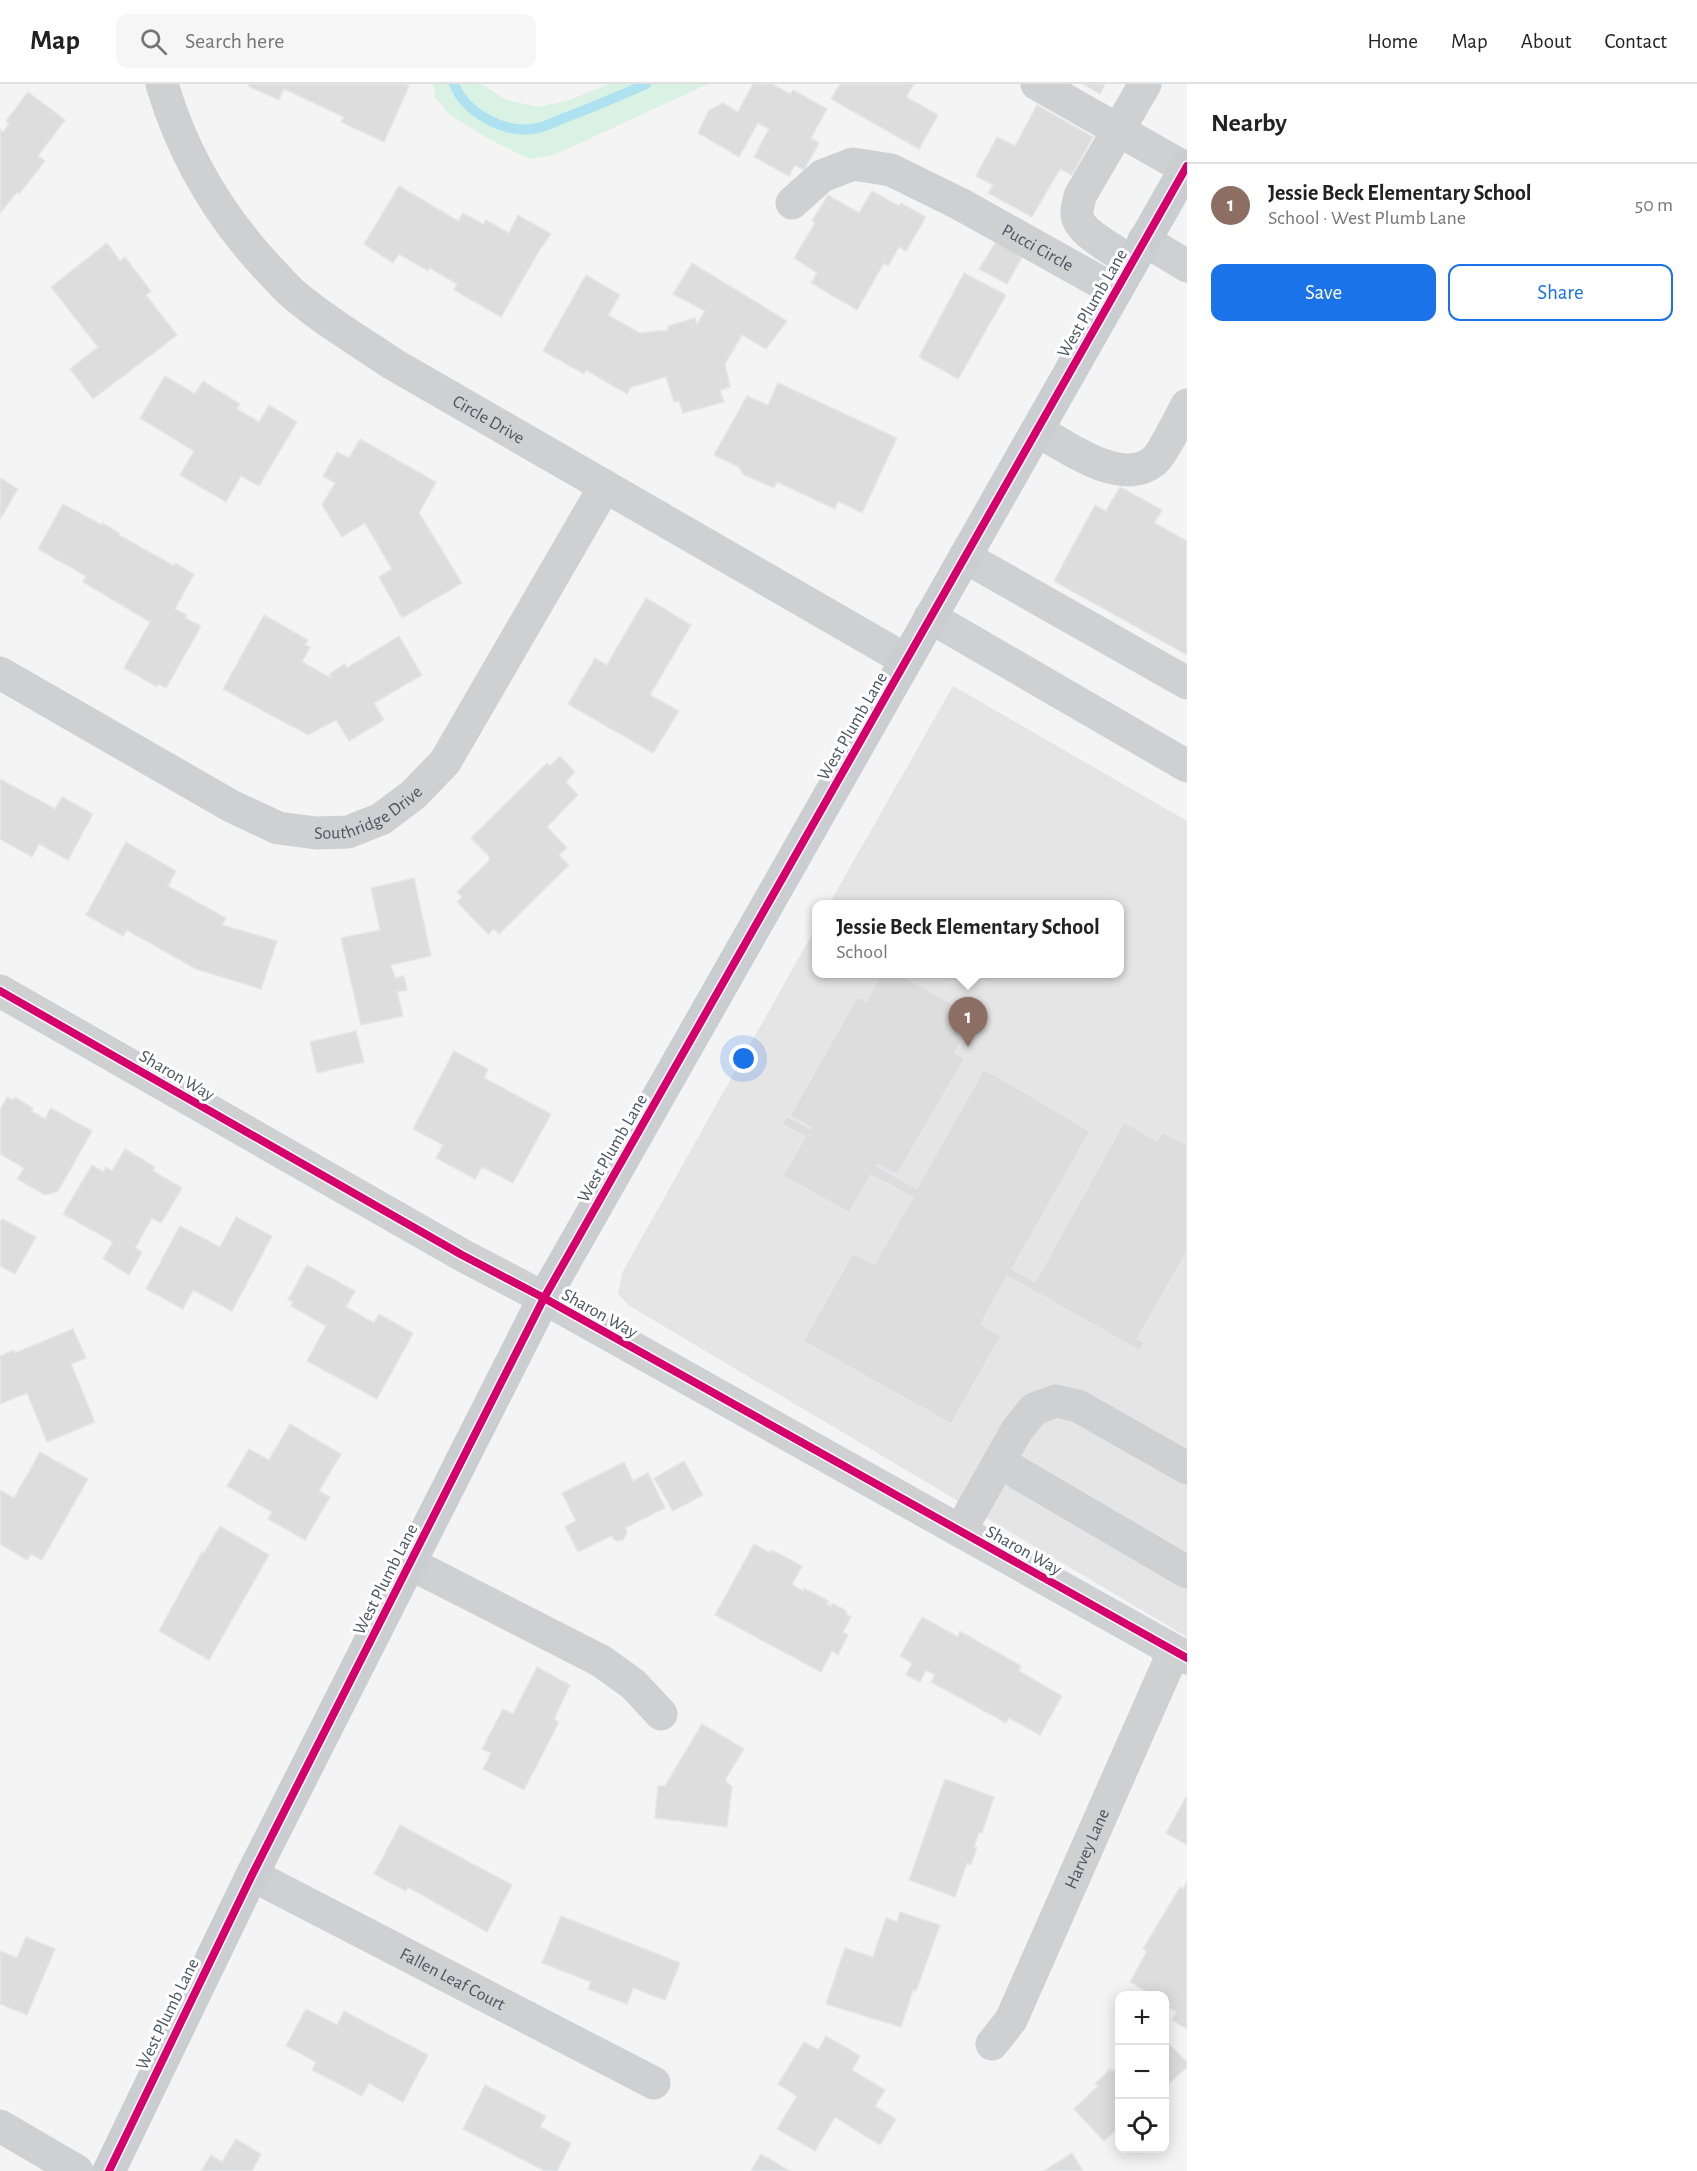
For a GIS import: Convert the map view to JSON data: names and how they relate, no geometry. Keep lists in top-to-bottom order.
{
  "streets": {
    "main road": ["West Plumb Lane"],
    "street": [
      "Pucci Circle",
      "Circle Drive",
      "Southridge Drive",
      "Sharon Way",
      "Harvey Lane",
      "Fallen Leaf Court"
    ]
  },
  "crossings": [
    ["Pucci Circle", "West Plumb Lane"],
    ["West Plumb Lane", "Circle Drive"],
    ["West Plumb Lane", "Sharon Way"],
    ["West Plumb Lane", "Fallen Leaf Court"],
    ["Circle Drive", "Southridge Drive"],
    ["Sharon Way", "Harvey Lane"]
  ],
  "page": {
    "header": "Map",
    "search": "Search here",
    "nav": [
      "Home",
      "Map",
      "About",
      "Contact"
    ],
    "heading": "Nearby",
    "list": [
      {
        "mark": "1",
        "name": "Jessie Beck Elementary School",
        "note": "School · West Plumb Lane",
        "value": "50 m"
      }
    ],
    "buttons": ["Save", "Share"],
    "popup": ["Jessie Beck Elementary School", "School"],
    "pins": "1",
    "map_buttons": ["+", "−"]
  }
}
